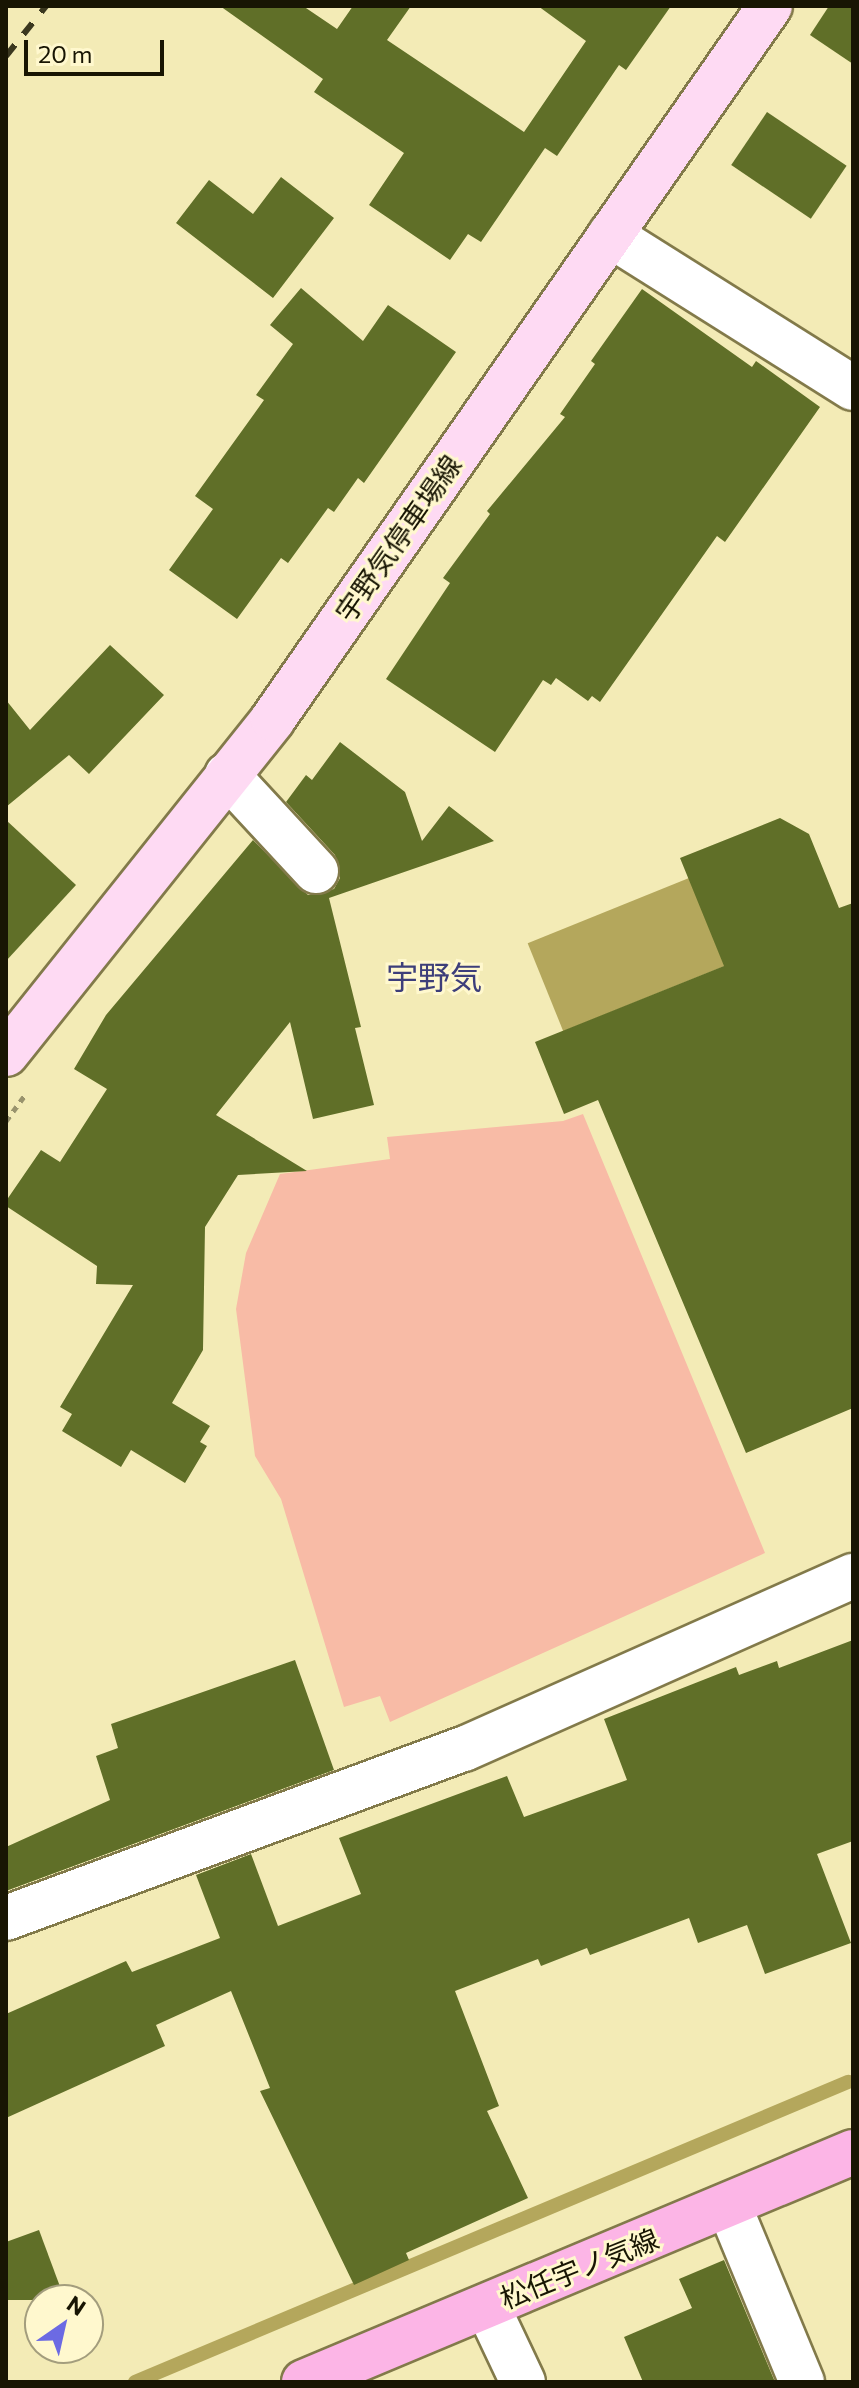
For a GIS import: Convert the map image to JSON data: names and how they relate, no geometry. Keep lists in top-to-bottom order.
{
  "streets": {
    "main road": ["宇野気停車場線", "松任宇ノ気線"]
  },
  "districts": ["宇野気"],
  "scale_bar": "20 m",
  "north": "top right"
}
